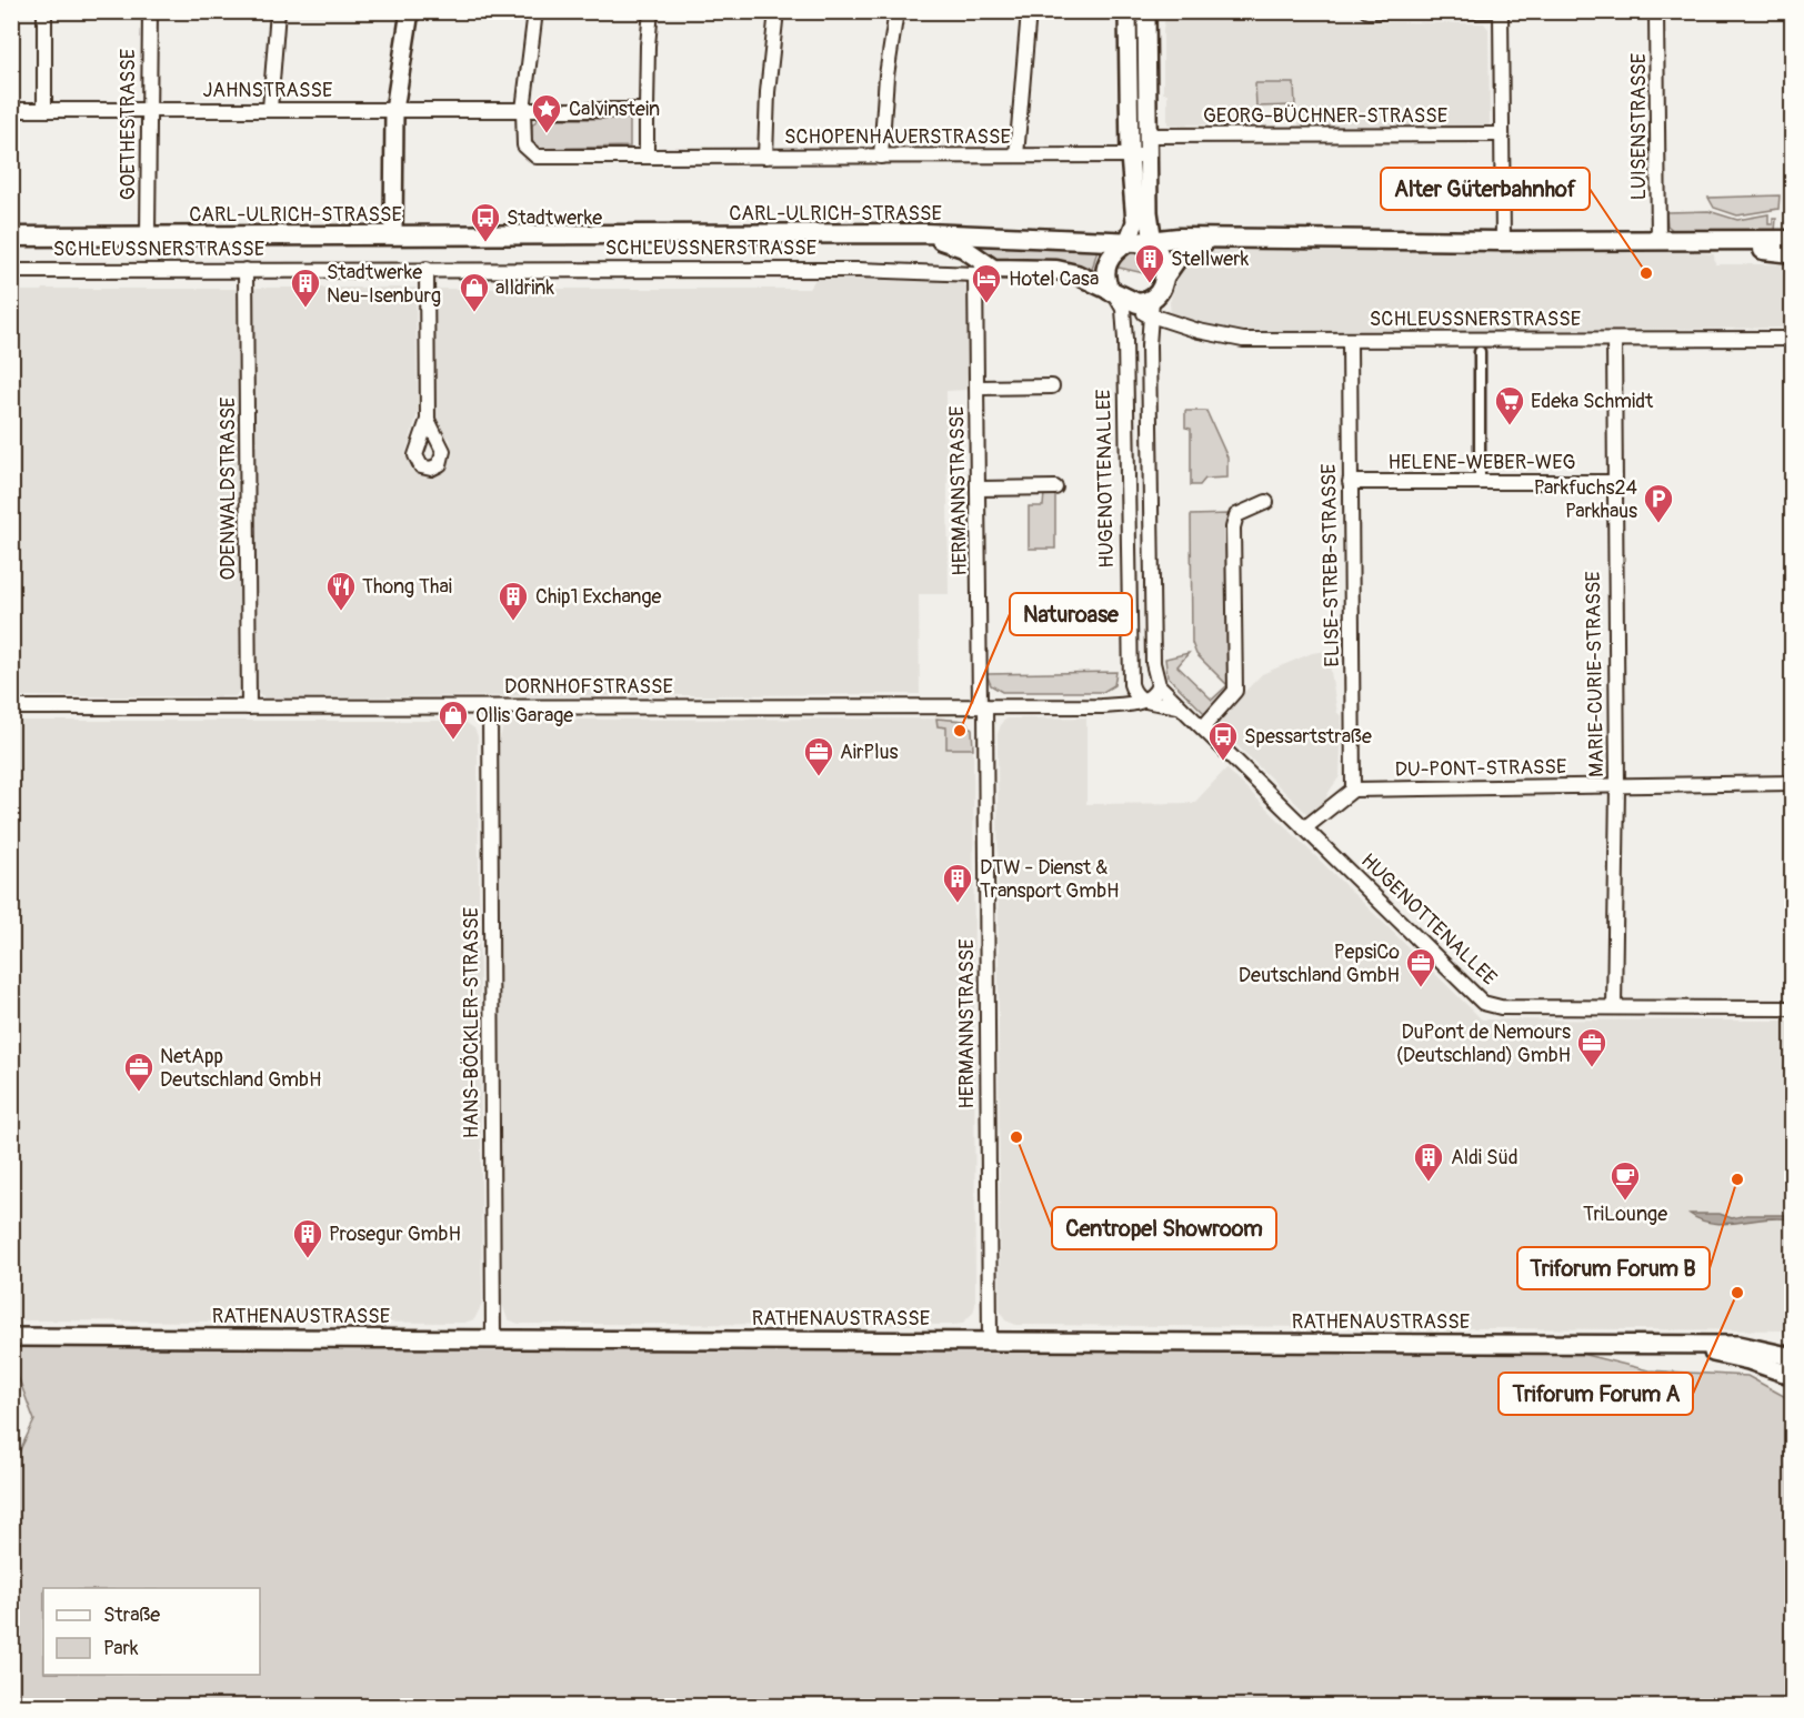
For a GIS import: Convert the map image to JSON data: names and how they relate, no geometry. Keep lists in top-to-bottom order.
{
  "streets": {
    "main road": ["CARL-ULRICH-STRASSE", "SCHLEUSSNERSTRASSE", "HUGENOTTENALLEE"],
    "street": [
      "JAHNSTRASSE",
      "GEORG-BÜCHNER-STRASSE",
      "GOETHESTRASSE",
      "LUISENSTRASSE",
      "SCHOPENHAUERSTRASSE",
      "HELENE-WEBER-WEG",
      "ODENWALDSTRASSE",
      "HERMANNSTRASSE",
      "ELISE-STREB-STRASSE",
      "MARIE-CURIE-STRASSE",
      "DORNHOFSTRASSE",
      "DU-PONT-STRASSE",
      "HANS-BÖCKLER-STRASSE",
      "RATHENAUSTRASSE"
    ]
  },
  "crossings": [
    ["JAHNSTRASSE", "GOETHESTRASSE"],
    ["JAHNSTRASSE", "SCHOPENHAUERSTRASSE"],
    ["GOETHESTRASSE", "CARL-ULRICH-STRASSE"],
    ["LUISENSTRASSE", "CARL-ULRICH-STRASSE"],
    ["CARL-ULRICH-STRASSE", "SCHLEUSSNERSTRASSE"],
    ["CARL-ULRICH-STRASSE", "HUGENOTTENALLEE"],
    ["SCHLEUSSNERSTRASSE", "HUGENOTTENALLEE"],
    ["SCHLEUSSNERSTRASSE", "ODENWALDSTRASSE"],
    ["SCHLEUSSNERSTRASSE", "HERMANNSTRASSE"],
    ["SCHLEUSSNERSTRASSE", "ELISE-STREB-STRASSE"],
    ["SCHLEUSSNERSTRASSE", "MARIE-CURIE-STRASSE"],
    ["HELENE-WEBER-WEG", "ELISE-STREB-STRASSE"],
    ["HELENE-WEBER-WEG", "MARIE-CURIE-STRASSE"],
    ["HUGENOTTENALLEE", "MARIE-CURIE-STRASSE"],
    ["HUGENOTTENALLEE", "DORNHOFSTRASSE"],
    ["ODENWALDSTRASSE", "DORNHOFSTRASSE"],
    ["HERMANNSTRASSE", "DORNHOFSTRASSE"],
    ["HERMANNSTRASSE", "RATHENAUSTRASSE"],
    ["ELISE-STREB-STRASSE", "DU-PONT-STRASSE"],
    ["MARIE-CURIE-STRASSE", "DU-PONT-STRASSE"],
    ["DORNHOFSTRASSE", "HANS-BÖCKLER-STRASSE"],
    ["HANS-BÖCKLER-STRASSE", "RATHENAUSTRASSE"]
  ],
  "places": {
    "place": ["Calvinstein"],
    "bus stop": ["Stadtwerke", "Spessartstraße"],
    "other": [
      "Alter Güterbahnhof",
      "Naturoase",
      "Centropel Showroom",
      "Triforum Forum B",
      "Triforum Forum A"
    ],
    "building": [
      "Stellwerk",
      "Stadtwerke Neu-Isenburg",
      "Chip1 Exchange",
      "DTW - Dienst & Transport GmbH",
      "Aldi Süd",
      "Prosegur GmbH"
    ],
    "hotel": ["Hotel Casa"],
    "shop": ["alldrink", "Ollis Garage"],
    "supermarket": ["Edeka Schmidt"],
    "parking": ["Parkfuchs24 Parkhaus"],
    "restaurant": ["Thong Thai"],
    "office": [
      "AirPlus",
      "PepsiCo Deutschland GmbH",
      "DuPont de Nemours (Deutschland) GmbH",
      "NetApp Deutschland GmbH"
    ],
    "cafe": ["TriLounge"]
  },
  "legend": ["Straße", "Park"]
}
